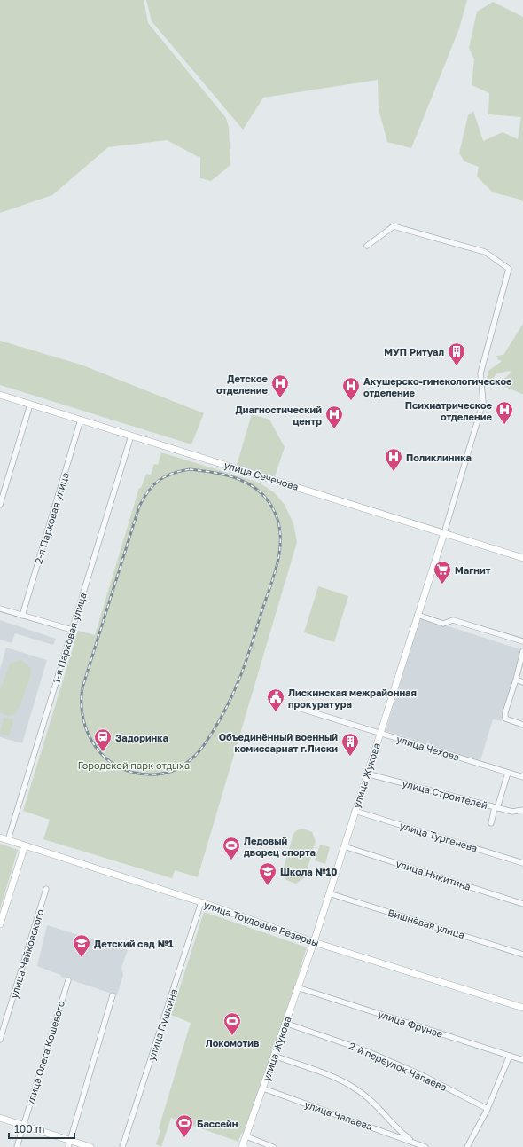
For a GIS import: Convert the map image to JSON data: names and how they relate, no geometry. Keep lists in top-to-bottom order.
{
  "streets": {
    "main road": ["улица Сеченова", "улица Жукова", "улица Трудовые Резервы"],
    "street": [
      "2-я Парковая улица",
      "1-я Парковая улица",
      "улица Чехова",
      "улица Строителей",
      "улица Тургенева",
      "улица Никитина",
      "Вишнёвая улица",
      "улица Чайковского",
      "улица Фрунзе",
      "улица Пушкина",
      "улица Олега Кошевого",
      "2-й переулок Чапаева",
      "улица Чапаева"
    ]
  },
  "crossings": [
    ["улица Сеченова", "2-я Парковая улица"],
    ["улица Сеченова", "1-я Парковая улица"],
    ["улица Сеченова", "улица Жукова"],
    ["1-я Парковая улица", "улица Трудовые Резервы"],
    ["улица Чехова", "улица Жукова"],
    ["улица Жукова", "улица Строителей"],
    ["улица Жукова", "улица Тургенева"],
    ["улица Жукова", "улица Никитина"],
    ["улица Жукова", "улица Трудовые Резервы"],
    ["улица Жукова", "Вишнёвая улица"],
    ["улица Жукова", "улица Фрунзе"],
    ["улица Жукова", "2-й переулок Чапаева"],
    ["улица Жукова", "улица Чапаева"],
    ["улица Трудовые Резервы", "улица Пушкина"]
  ],
  "parks": ["Городской парк отдыха"],
  "places": {
    "building": ["МУП Ритуал", "Объединённый военный комиссариат г.Лиски"],
    "hospital": [
      "Детское отделение",
      "Акушерско-гинекологическое отделение",
      "Психиатрическое отделение",
      "Диагностический центр",
      "Поликлиника"
    ],
    "supermarket": ["Магнит"],
    "public building": ["Лискинская межрайонная прокуратура"],
    "station": ["Задоринка"],
    "sports": ["Ледовый дворец спорта", "Локомотив", "Бассейн"],
    "school or university": ["Школа №10", "Детский сад №1"]
  },
  "scale_bar": "100 m"
}
